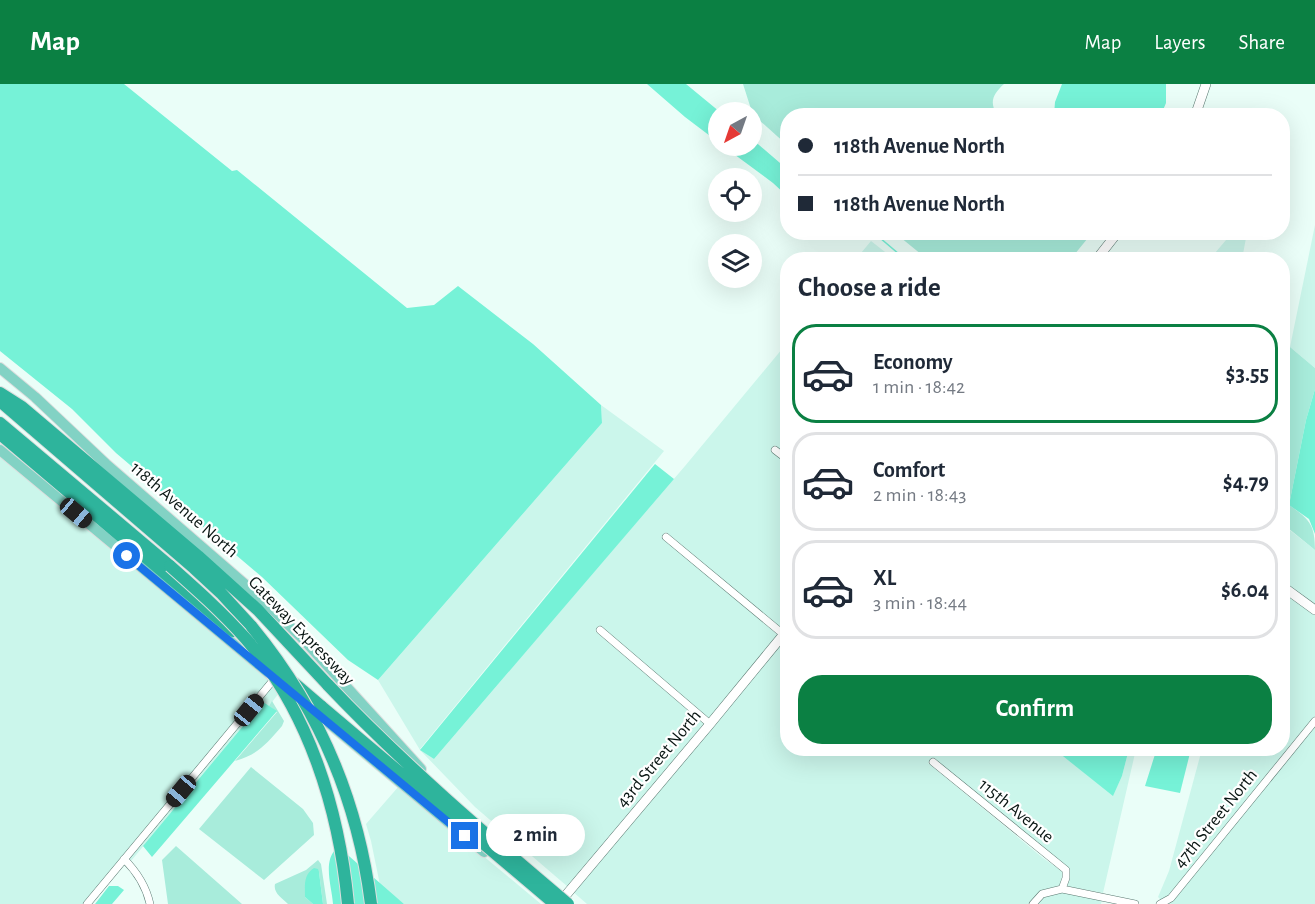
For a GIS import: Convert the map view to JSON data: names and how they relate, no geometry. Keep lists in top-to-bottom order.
{
  "streets": {
    "highway": ["Gateway Expressway"],
    "main road": ["118th Avenue North"],
    "street": ["43rd Street North", "115th Avenue", "47th Street North"]
  },
  "crossings": [
    ["118th Avenue North", "Gateway Expressway"],
    ["118th Avenue North", "43rd Street North"],
    ["Gateway Expressway", "43rd Street North"]
  ],
  "north": "bottom left",
  "page": {
    "header": "Map",
    "nav": ["Map", "Layers", "Share"],
    "banner": ["118th Avenue North", "118th Avenue North"],
    "heading": "Choose a ride",
    "list": [
      {
        "name": "Economy",
        "note": "1 min · 18:42",
        "value": "$3.55"
      },
      {
        "name": "Comfort",
        "note": "2 min · 18:43",
        "value": "$4.79"
      },
      {
        "name": "XL",
        "note": "3 min · 18:44",
        "value": "$6.04"
      }
    ],
    "buttons": "Confirm",
    "bubble": "2 min"
  }
}
